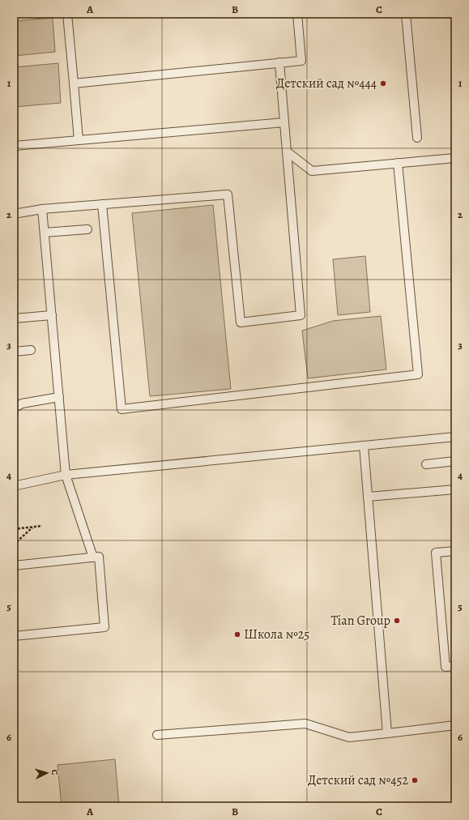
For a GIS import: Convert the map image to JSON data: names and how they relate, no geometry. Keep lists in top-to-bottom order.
{
  "places": [
    "Детский сад №444",
    "Tian Group",
    "Школа №25",
    "Детский сад №452"
  ],
  "north": "right",
  "grid": {
    "columns": ["A", "B", "C"],
    "rows": [
      "1",
      "2",
      "3",
      "4",
      "5",
      "6"
    ]
  }
}
